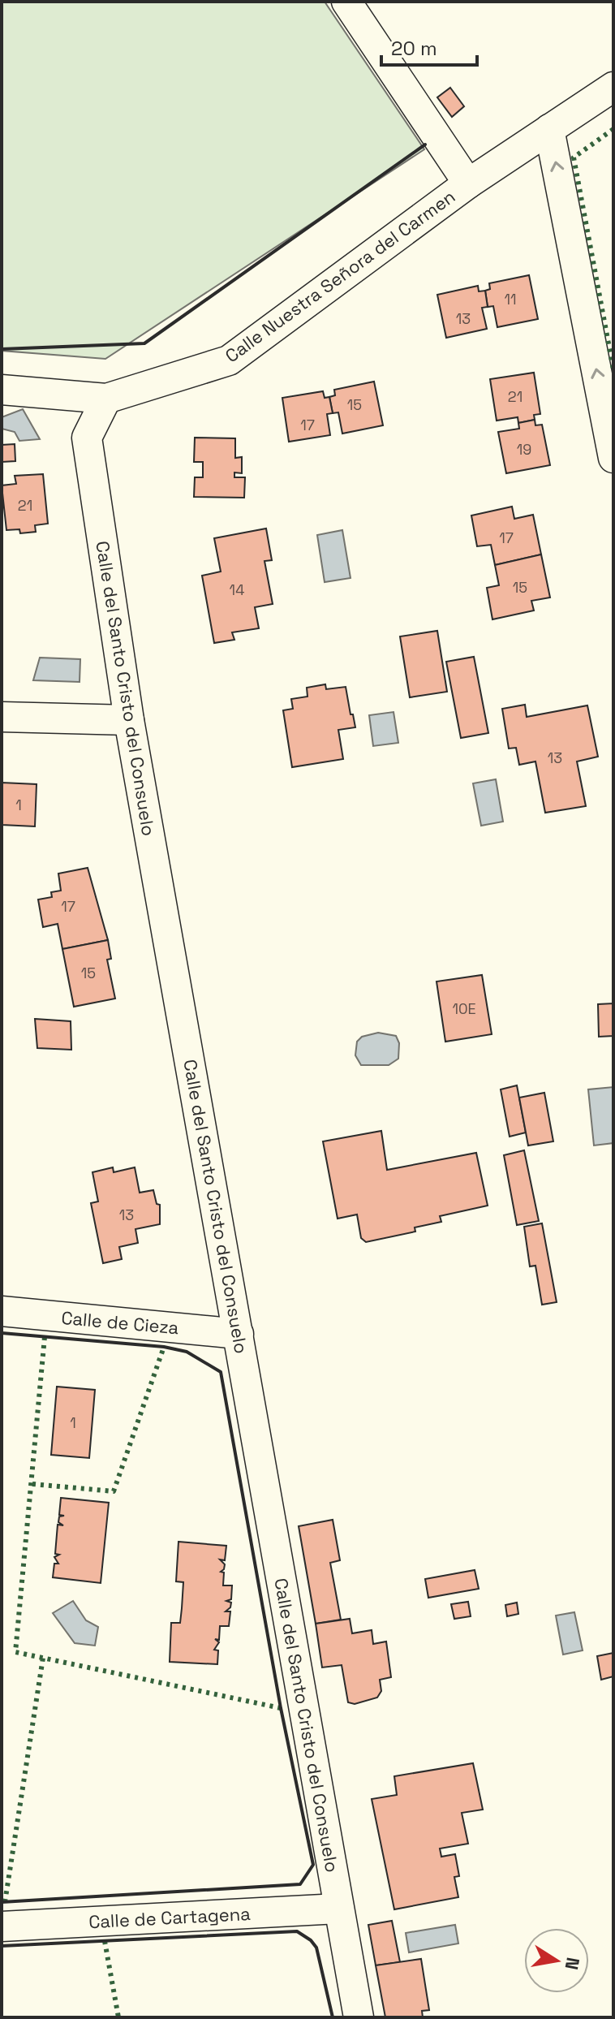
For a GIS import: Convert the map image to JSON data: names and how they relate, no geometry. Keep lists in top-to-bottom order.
{
  "streets": {
    "street": [
      "Calle Nuestra Señora del Carmen",
      "Calle del Santo Cristo del Consuelo",
      "Calle de Cieza",
      "Calle de Cartagena"
    ]
  },
  "crossings": [
    ["Calle Nuestra Señora del Carmen", "Calle del Santo Cristo del Consuelo"],
    ["Calle del Santo Cristo del Consuelo", "Calle de Cieza"],
    ["Calle del Santo Cristo del Consuelo", "Calle de Cartagena"]
  ],
  "house_numbers": [
    "11",
    "13",
    "21",
    "15",
    "17",
    "19",
    "21",
    "17",
    "15",
    "14",
    "13",
    "1",
    "17",
    "15",
    "10E",
    "13",
    "1"
  ],
  "scale_bar": "20 m",
  "north": "right"
}
